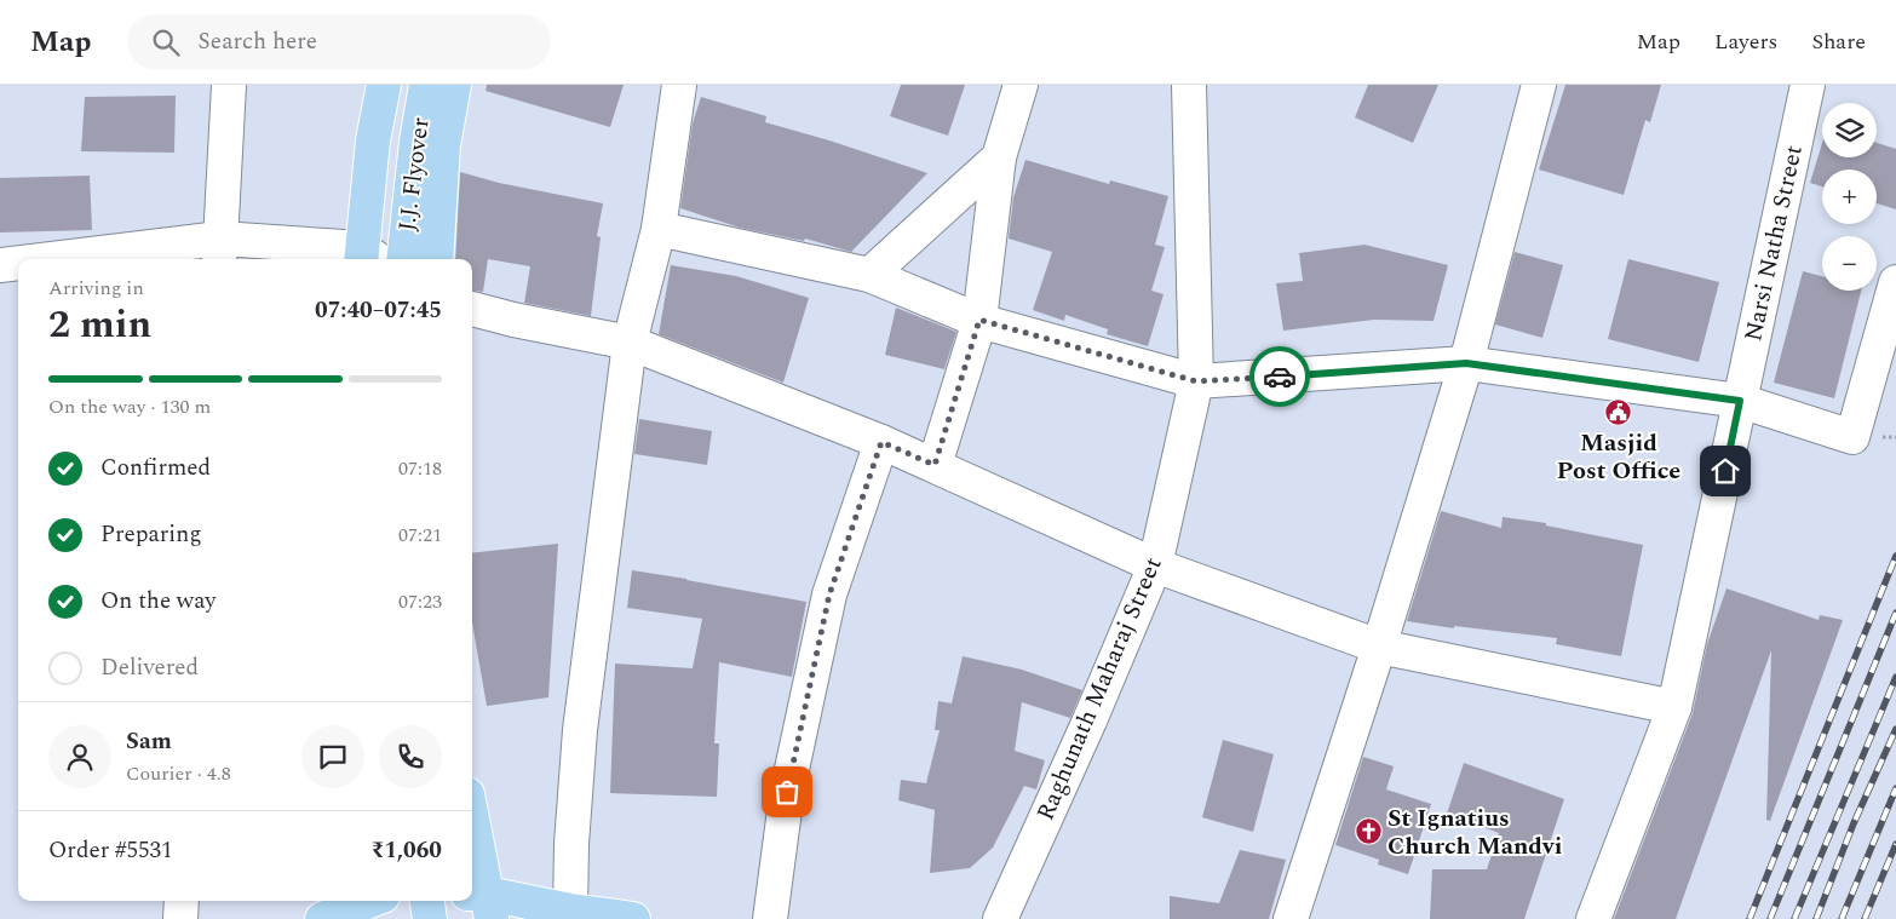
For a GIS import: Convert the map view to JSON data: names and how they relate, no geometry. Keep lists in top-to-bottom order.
{
  "streets": {
    "main road": ["J.J. Flyover"],
    "street": ["Narsi Natha Street", "Raghunath Maharaj Street"]
  },
  "places": {
    "public building": ["Masjid Post Office"],
    "church": ["St Ignatius Church Mandvi"]
  },
  "page": {
    "header": "Map",
    "search": "Search here",
    "nav": ["Map", "Layers", "Share"],
    "map_buttons": ["+", "−"],
    "heading": ["2 min", "Arriving in", "07:40–07:45"],
    "panel": [
      "Sam",
      "Courier · 4.8",
      "Order #5531",
      "₹1,060"
    ],
    "bar": "On the way · 130 m",
    "list": [
      ["Confirmed", "07:18"],
      ["Preparing", "07:21"],
      ["On the way", "07:23"],
      "Delivered"
    ]
  }
}
